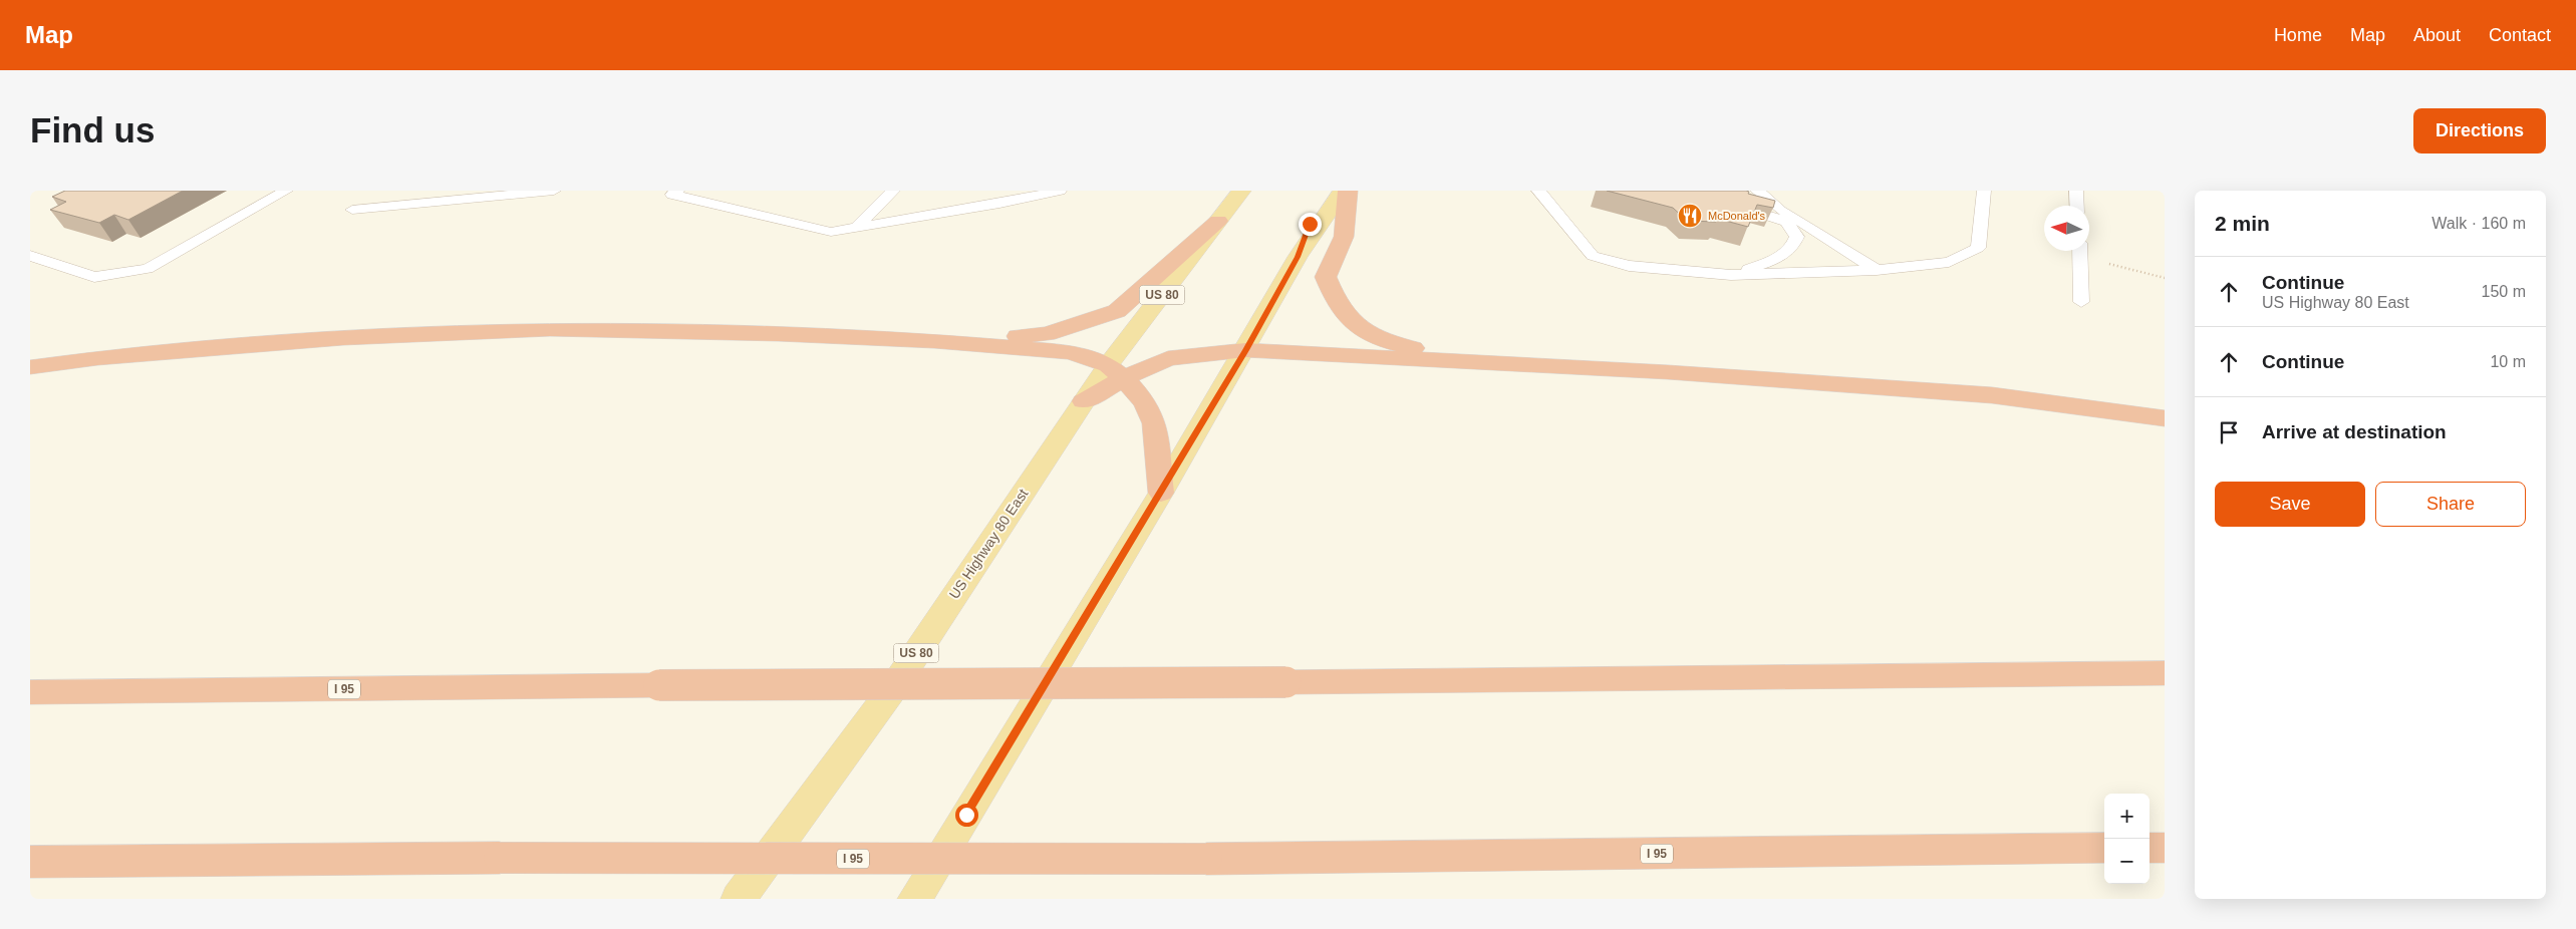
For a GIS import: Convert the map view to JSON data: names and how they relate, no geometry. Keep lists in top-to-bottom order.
{
  "streets": {
    "highway": ["I 95"],
    "main road": ["US 80", "US Highway 80 East"]
  },
  "places": {
    "restaurant": ["McDonald's"]
  },
  "north": "left",
  "page": {
    "header": "Map",
    "nav": [
      "Home",
      "Map",
      "About",
      "Contact"
    ],
    "buttons": [
      "Directions",
      ["Save", "Share"]
    ],
    "title": "Find us",
    "heading": ["2 min", "Walk · 160 m"],
    "list": [
      ["Continue", "US Highway 80 East", "150 m"],
      ["Continue", "10 m"],
      "Arrive at destination"
    ],
    "map_buttons": ["+", "−"]
  }
}
